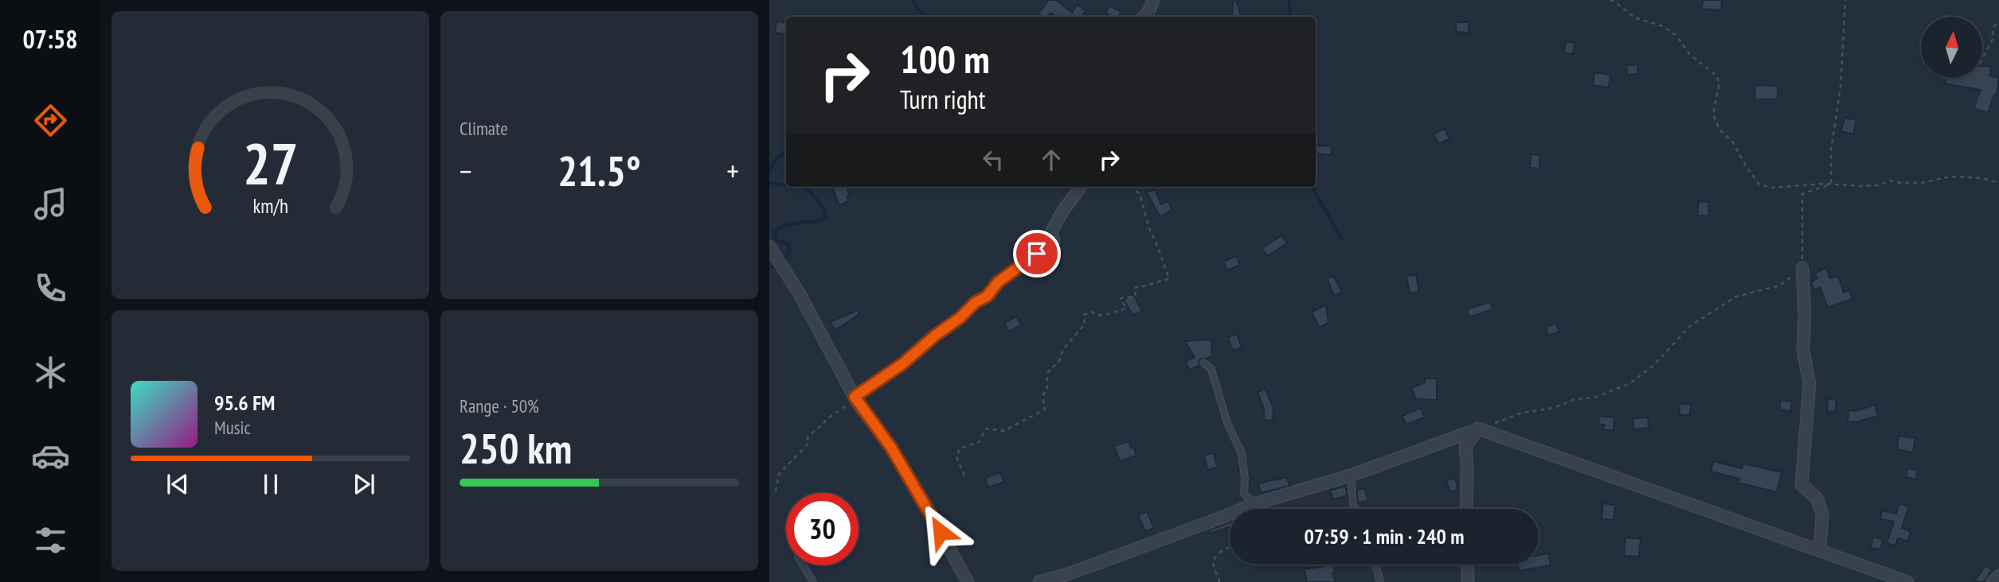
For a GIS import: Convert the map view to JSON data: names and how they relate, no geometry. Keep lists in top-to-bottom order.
{
  "north": "top",
  "page": {
    "tabs": "07:58",
    "tile": [
      "Climate",
      ["Range · 50%", "250 km"]
    ],
    "turn": ["100 m", "Turn right"],
    "heat": ["−", "21.5°", "+"],
    "song": ["95.6 FM", "Music"],
    "limit": "30",
    "trip": "07:59 · 1 min · 240 m",
    "gauge": ["27", "km/h"]
  }
}
